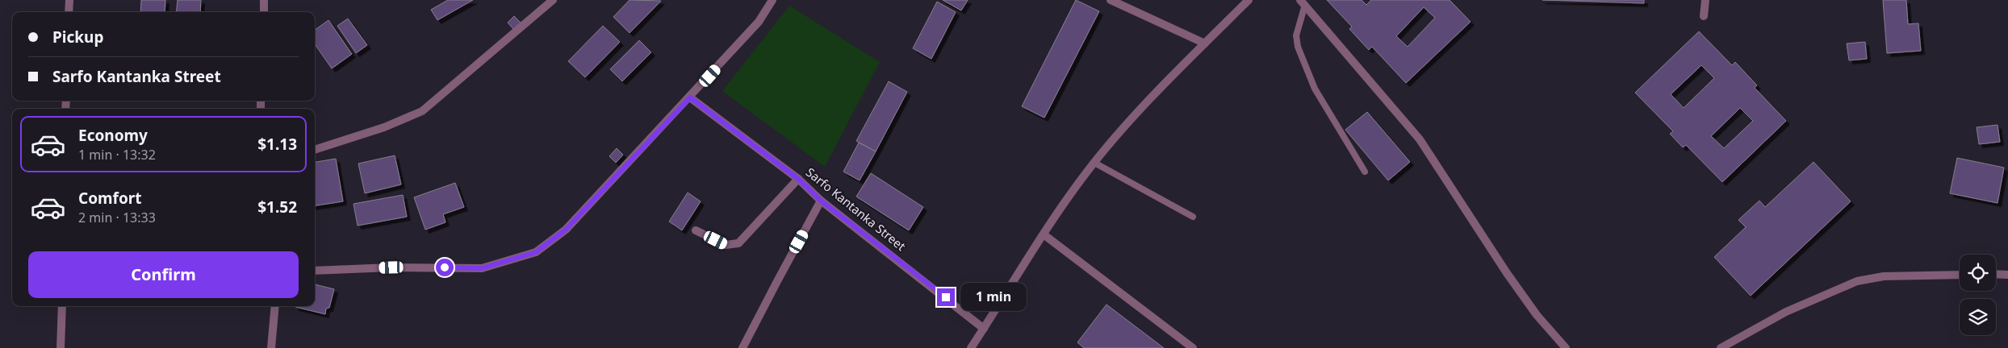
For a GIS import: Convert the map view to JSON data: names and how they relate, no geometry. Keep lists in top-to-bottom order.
{
  "streets": {
    "street": ["Sarfo Kantanka Street"]
  },
  "page": {
    "banner": ["Pickup", "Sarfo Kantanka Street"],
    "list": [
      {
        "name": "Economy",
        "note": "1 min · 13:32",
        "value": "$1.13"
      },
      {
        "name": "Comfort",
        "note": "2 min · 13:33",
        "value": "$1.52"
      }
    ],
    "buttons": "Confirm",
    "bubble": "1 min"
  }
}
